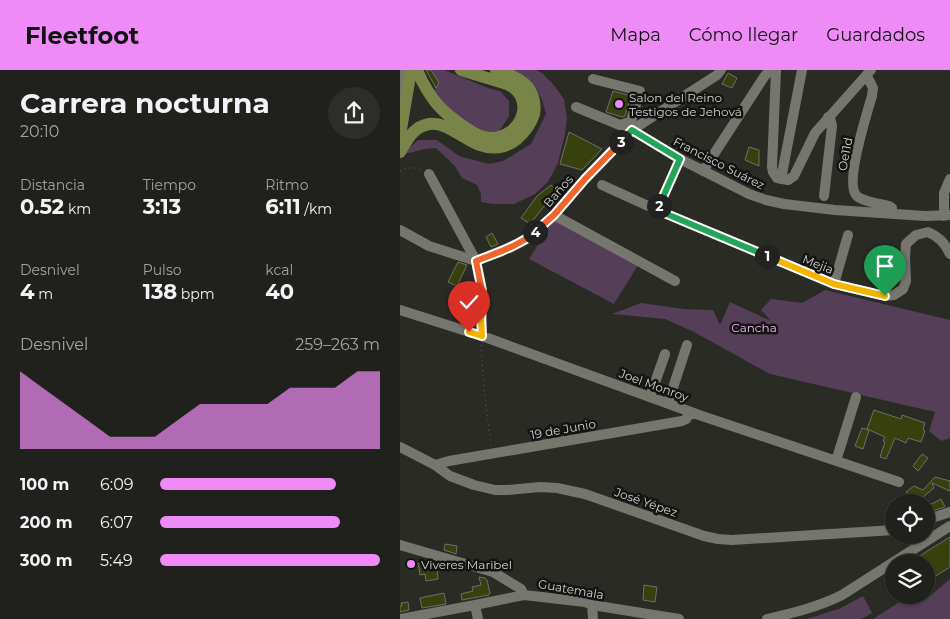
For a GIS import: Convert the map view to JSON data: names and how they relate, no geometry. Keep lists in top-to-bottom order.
{
  "streets": {
    "street": [
      "Oe11d",
      "Francisco Suárez",
      "Baños",
      "Mejia",
      "Joel Monroy",
      "19 de Junio",
      "José Yépez",
      "Guatemala"
    ]
  },
  "crossings": [
    ["Oe11d", "Francisco Suárez"],
    ["Francisco Suárez", "Baños"],
    ["Joel Monroy", "19 de Junio"],
    ["19 de Junio", "José Yépez"]
  ],
  "parks": ["Cancha"],
  "places": ["Salon del Reino Testigos de Jehová", "Viveres Maribel"],
  "page": {
    "header": "Fleetfoot",
    "nav": ["Mapa", "Cómo llegar", "Guardados"],
    "heading": ["Carrera nocturna", "20:10"],
    "pins": [
      "3",
      "2",
      "4",
      "1"
    ],
    "stats": [
      ["Distancia", "0.52 km"],
      ["Tiempo", "3:13"],
      ["Ritmo", "6:11 /km"],
      ["Desnivel", "4 m"],
      ["Pulso", "138 bpm"],
      ["kcal", "40"]
    ],
    "chart": ["Desnivel", "259–263 m"],
    "list": [
      {
        "name": "100 m",
        "note": "6:09"
      },
      {
        "name": "200 m",
        "note": "6:07"
      },
      {
        "name": "300 m",
        "note": "5:49"
      }
    ]
  }
}
